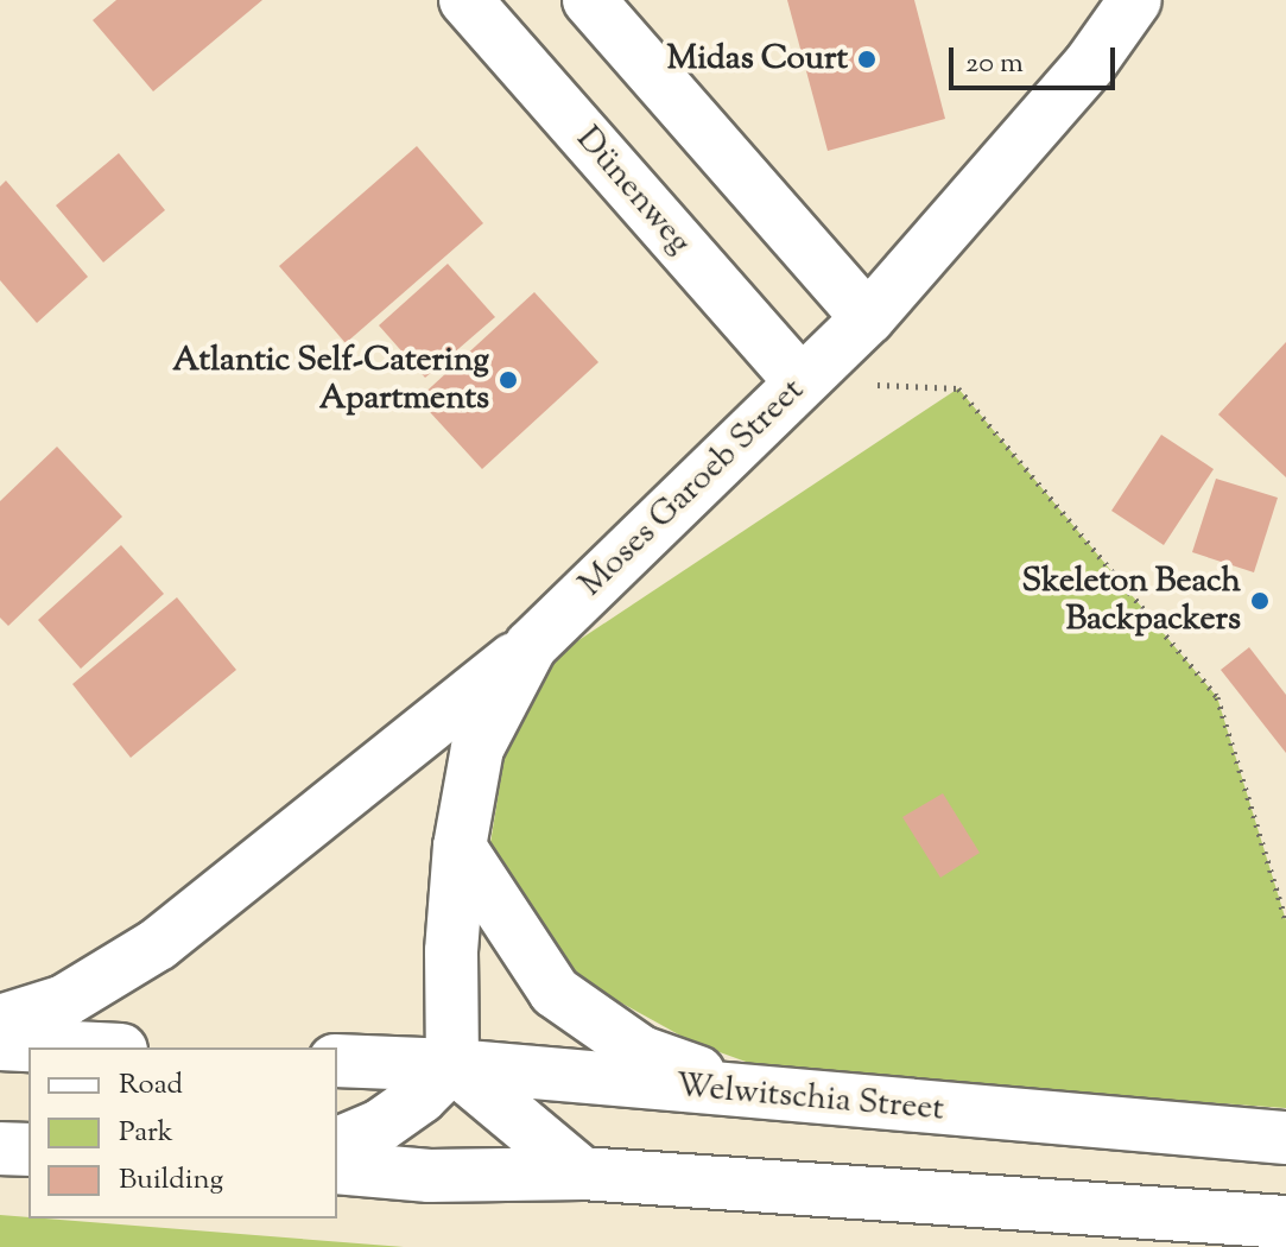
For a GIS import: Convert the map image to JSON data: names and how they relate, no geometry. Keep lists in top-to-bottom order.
{
  "streets": {
    "street": ["Dünenweg", "Moses Garoeb Street", "Welwitschia Street"]
  },
  "crossings": [
    ["Dünenweg", "Moses Garoeb Street"],
    ["Moses Garoeb Street", "Welwitschia Street"]
  ],
  "places": ["Midas Court", "Atlantic Self-Catering Apartments", "Skeleton Beach Backpackers"],
  "legend": ["Road", "Park", "Building"],
  "scale_bar": "20 m"
}
